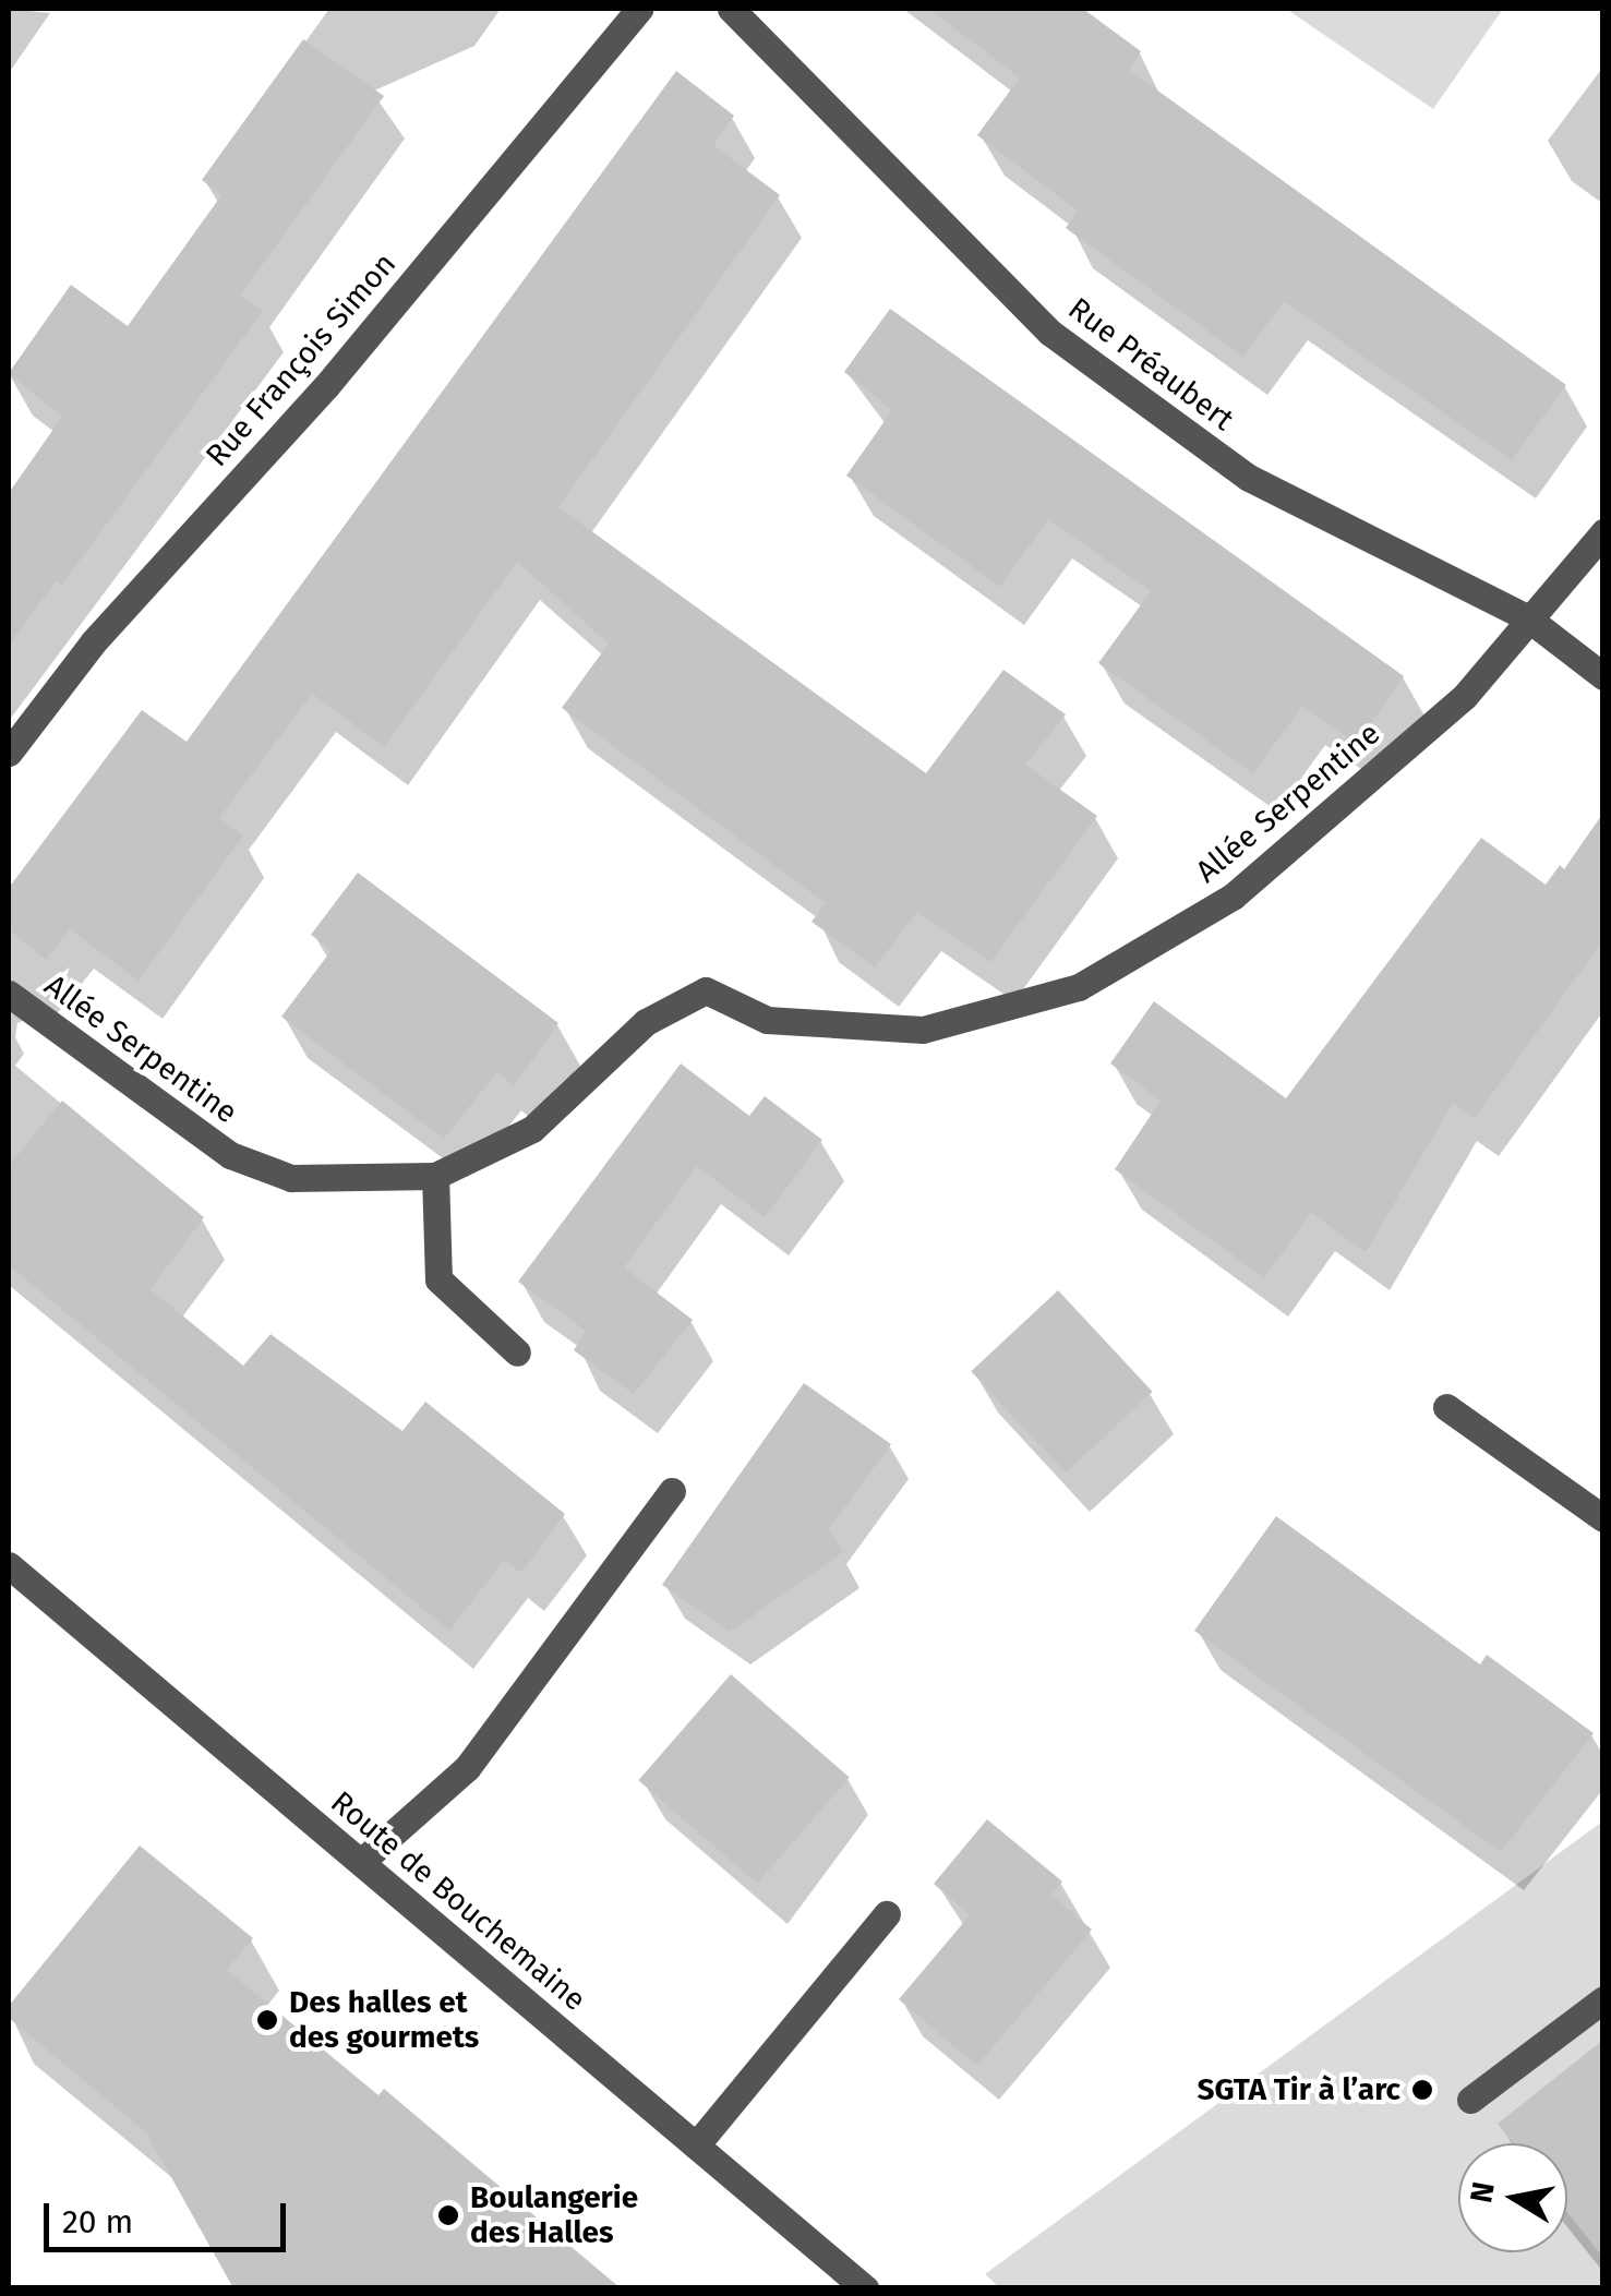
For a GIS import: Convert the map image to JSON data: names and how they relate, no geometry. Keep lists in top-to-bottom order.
{
  "streets": {
    "street": [
      "Rue François Simon",
      "Rue Préaubert",
      "Allée Serpentine",
      "Route de Bouchemaine"
    ]
  },
  "crossings": [
    ["Rue Préaubert", "Allée Serpentine"]
  ],
  "places": ["Des halles et des gourmets", "SGTA Tir à l’arc", "Boulangerie des Halles"],
  "scale_bar": "20 m",
  "north": "left"
}
